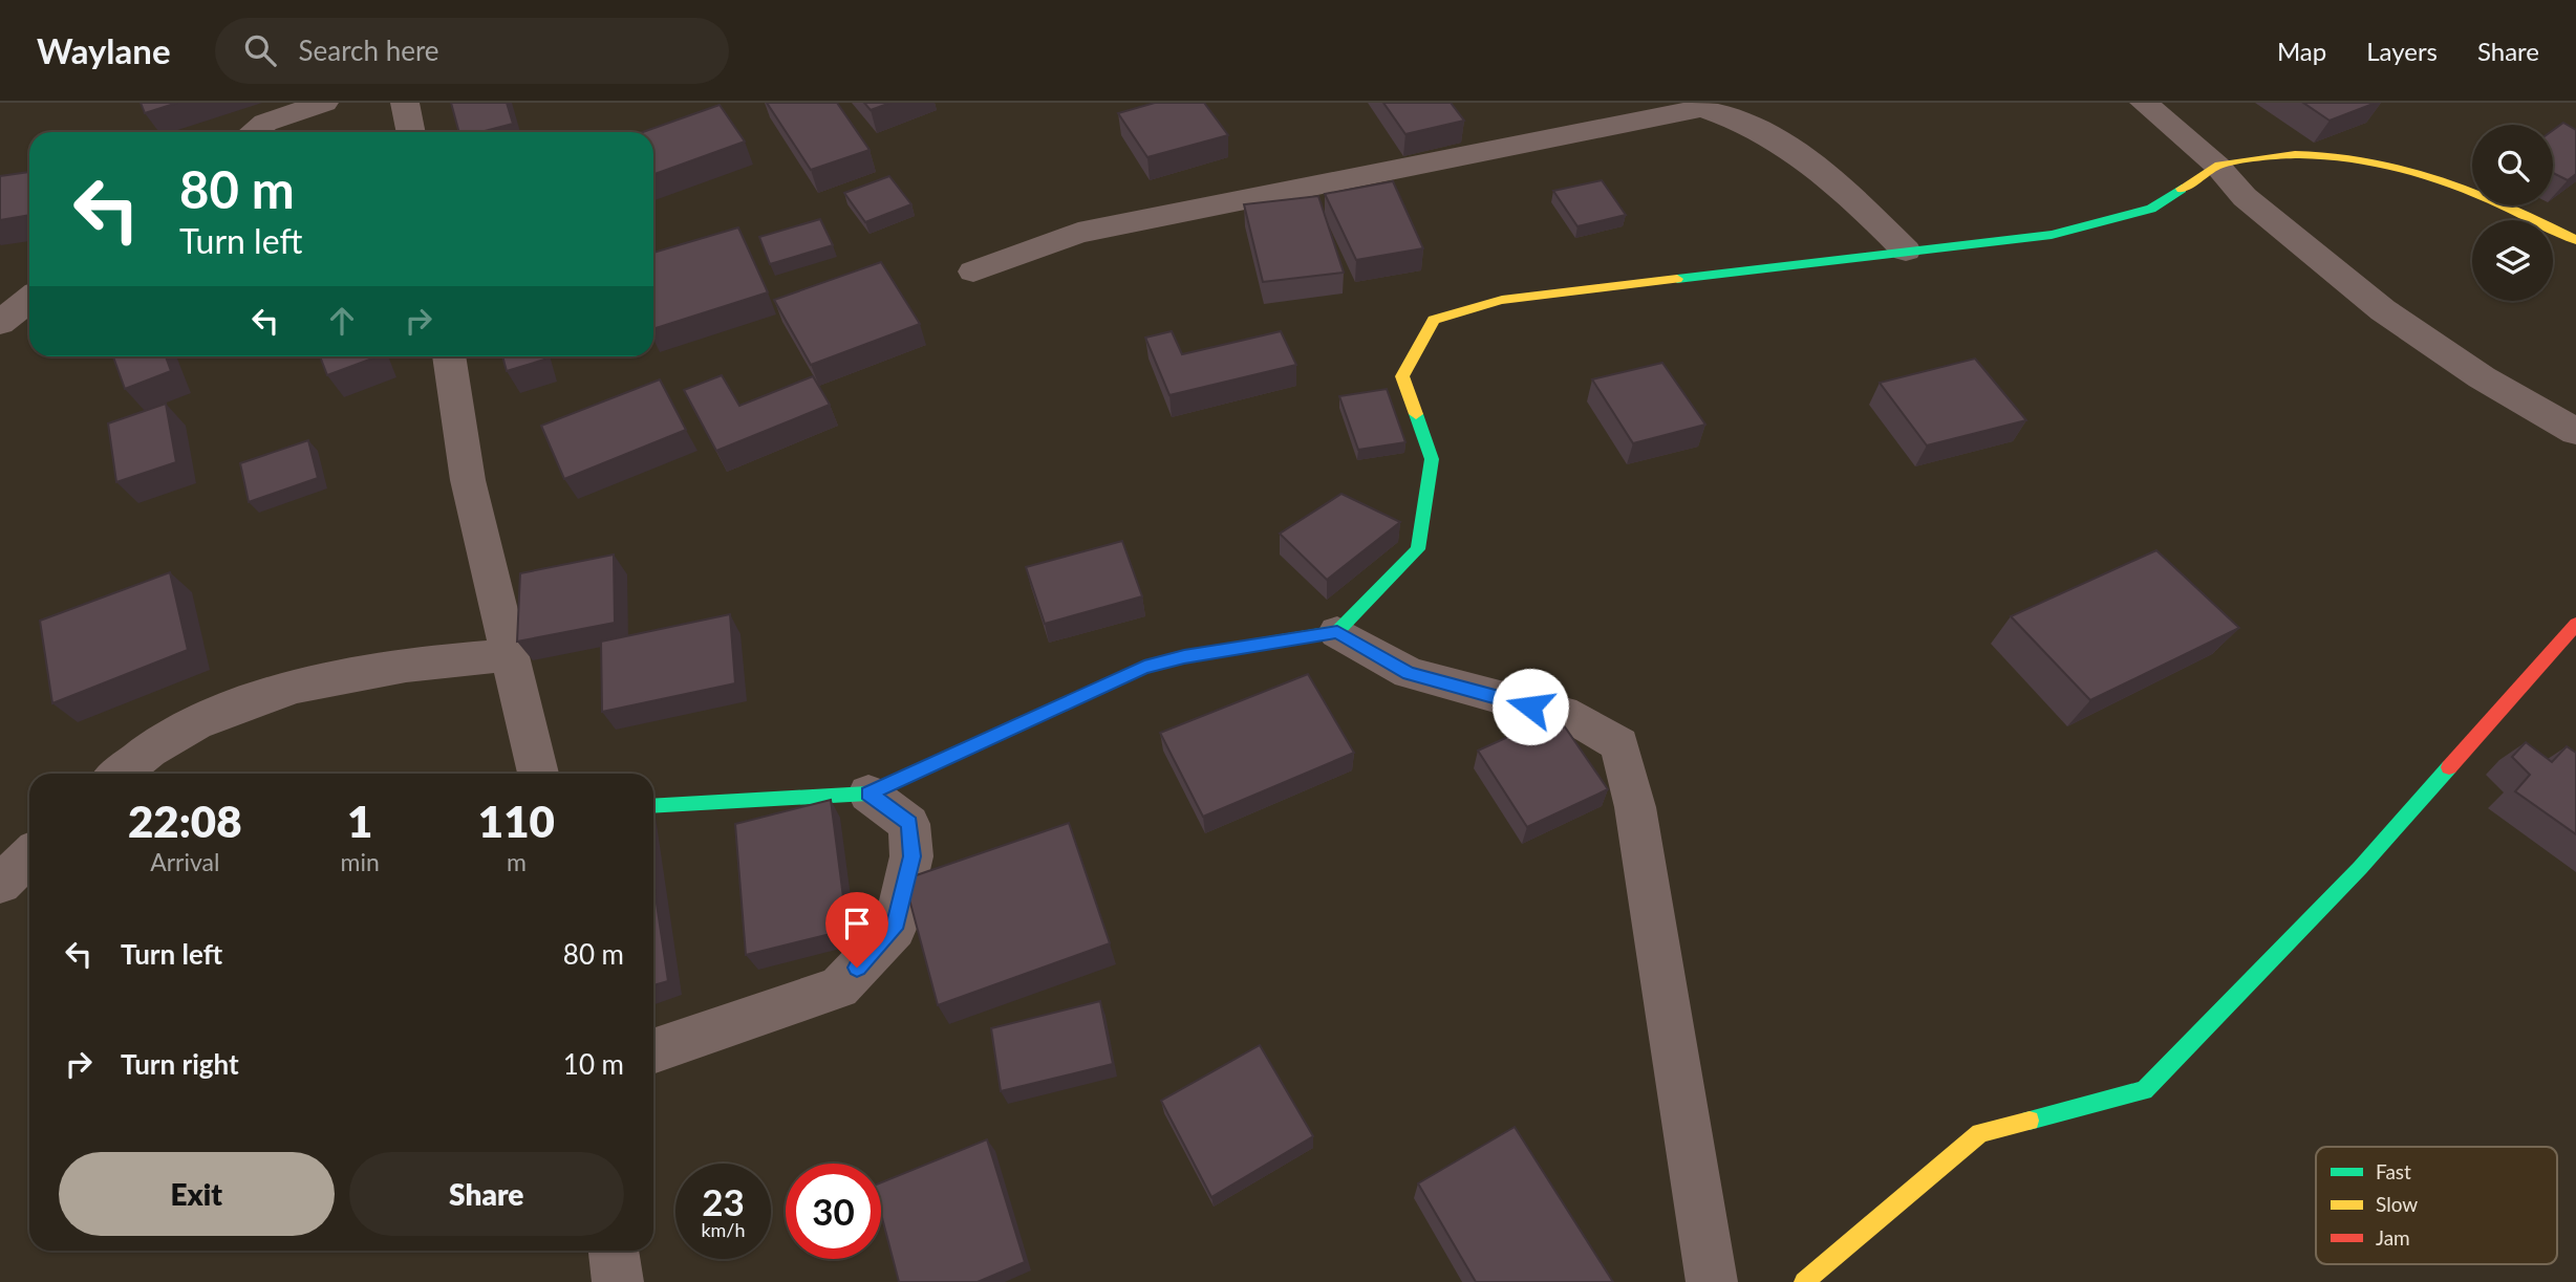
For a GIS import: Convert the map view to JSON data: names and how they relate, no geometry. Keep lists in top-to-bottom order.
{
  "legend": ["Fast", "Slow", "Jam"],
  "page": {
    "header": "Waylane",
    "search": "Search here",
    "nav": ["Map", "Layers", "Share"],
    "turn": ["80 m", "Turn left"],
    "eta": [
      "22:08",
      "Arrival",
      "1",
      "min",
      "110",
      "m"
    ],
    "list": [
      {
        "name": "Turn left",
        "value": "80 m"
      },
      {
        "name": "Turn right",
        "value": "10 m"
      }
    ],
    "buttons": ["Exit", "Share"],
    "speed": "23 km/h",
    "limit": "30"
  }
}
